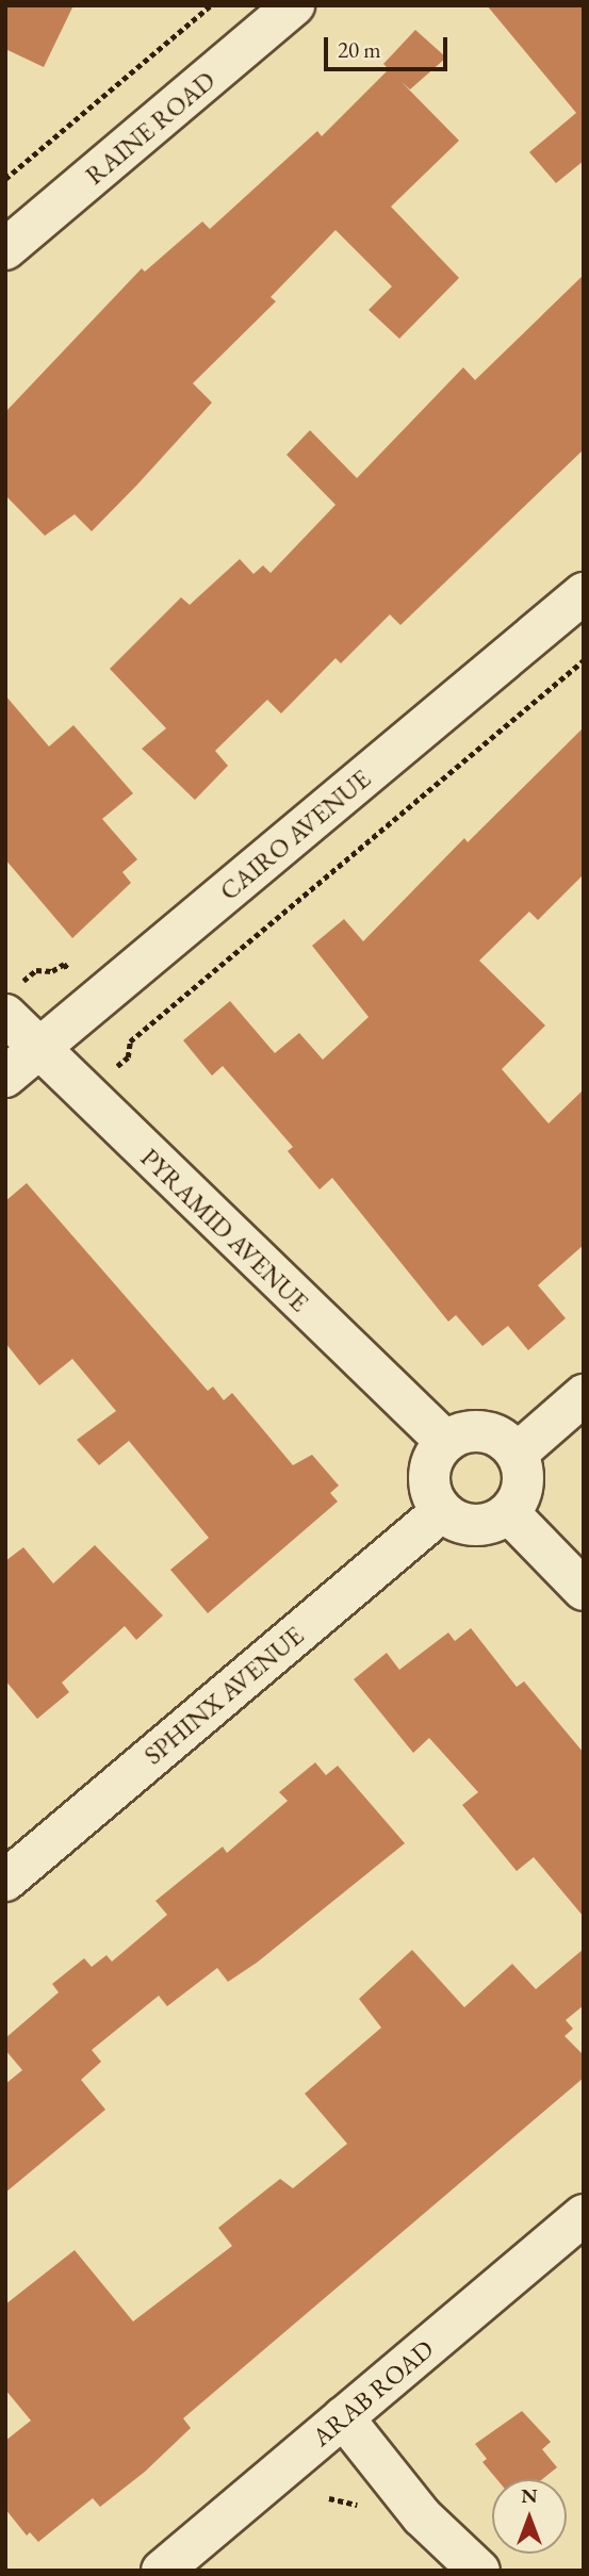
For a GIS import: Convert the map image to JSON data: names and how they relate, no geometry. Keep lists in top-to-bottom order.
{
  "streets": {
    "street": [
      "RAINE ROAD",
      "CAIRO AVENUE",
      "PYRAMID AVENUE",
      "SPHINX AVENUE",
      "ARAB ROAD"
    ]
  },
  "crossings": [
    ["CAIRO AVENUE", "PYRAMID AVENUE"],
    ["PYRAMID AVENUE", "SPHINX AVENUE"]
  ],
  "scale_bar": "20 m",
  "north": "top"
}
